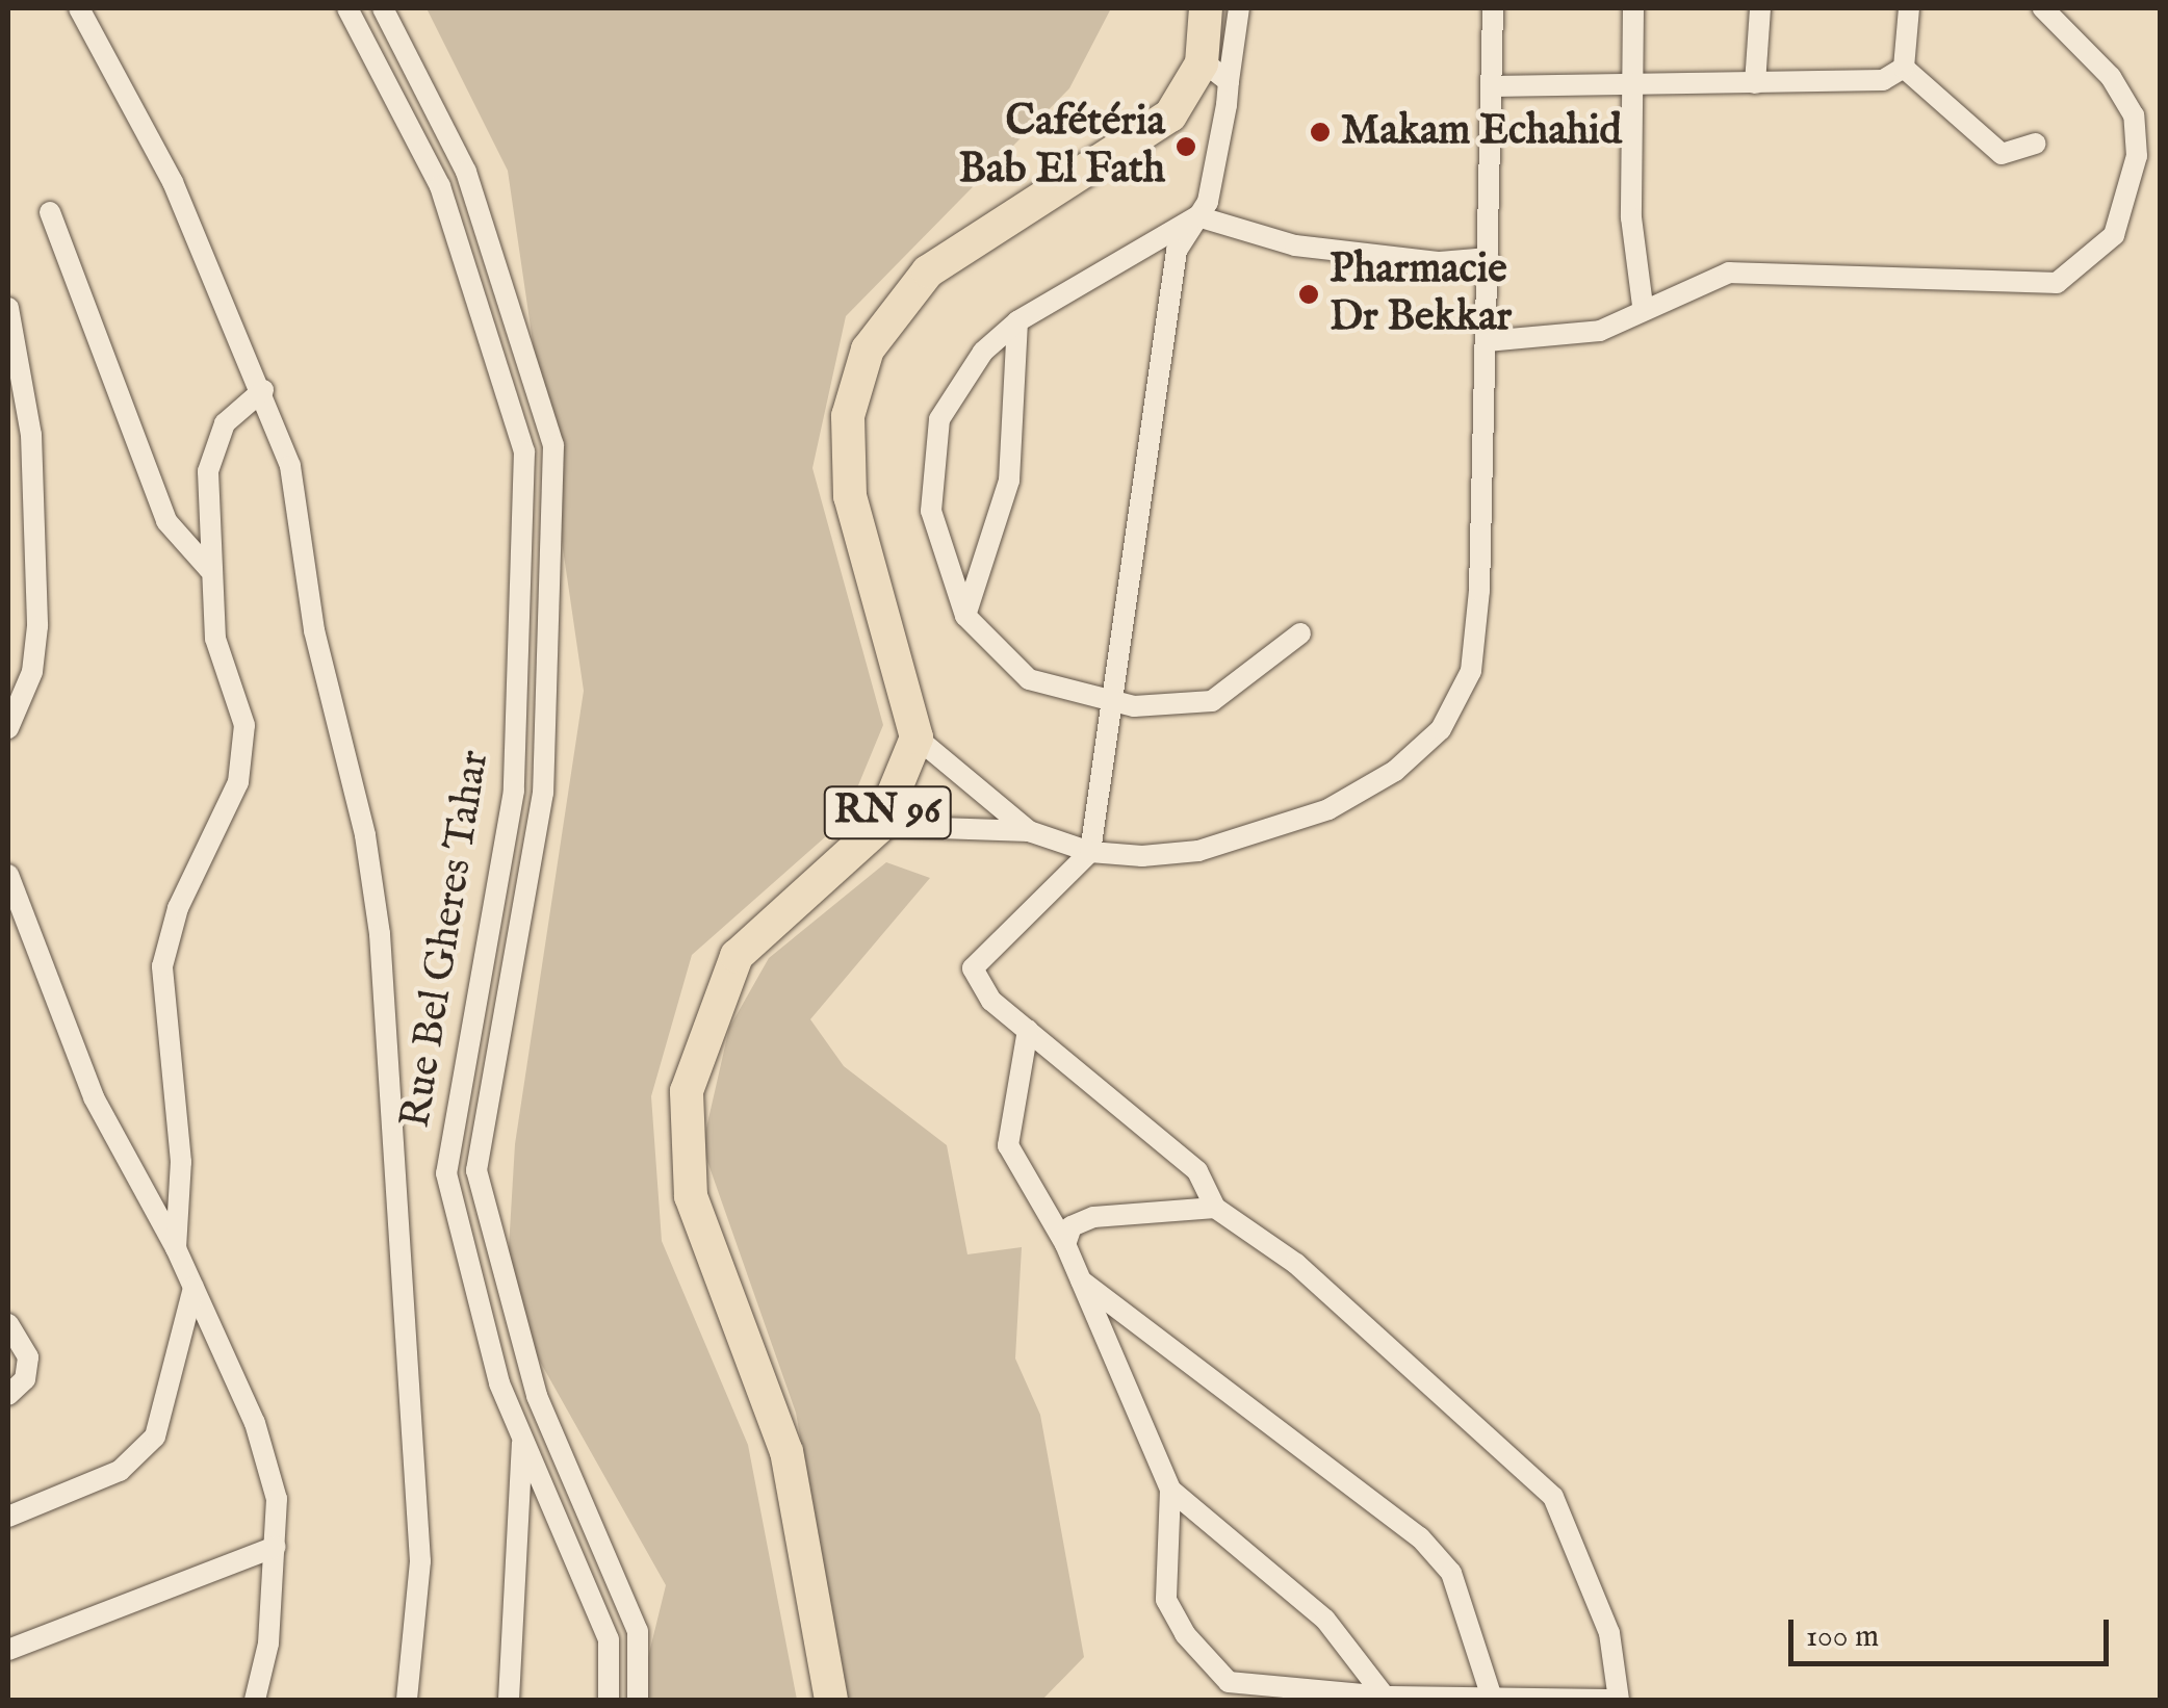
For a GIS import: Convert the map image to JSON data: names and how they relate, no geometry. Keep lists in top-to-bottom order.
{
  "streets": {
    "main road": ["RN 96"],
    "street": ["Rue Bel Gheres Tahar"]
  },
  "places": ["Makam Echahid", "Cafétéria Bab El Fath", "Pharmacie Dr Bekkar"],
  "scale_bar": "100 m"
}
